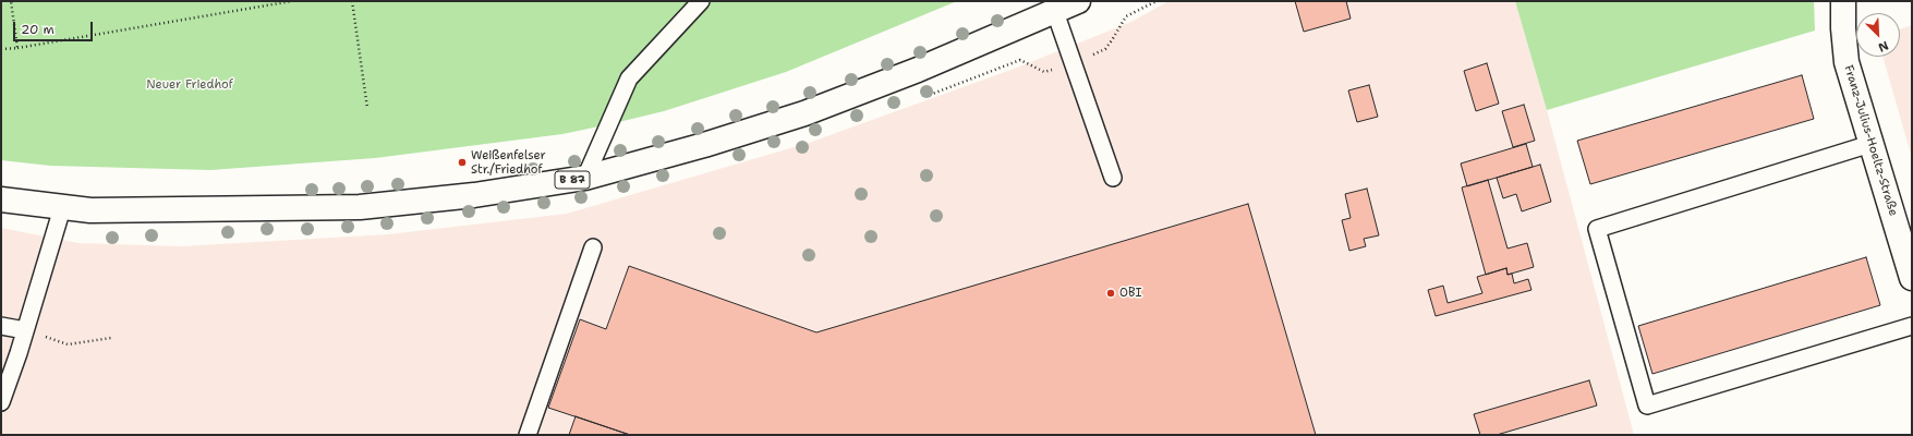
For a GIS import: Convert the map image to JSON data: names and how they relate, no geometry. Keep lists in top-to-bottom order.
{
  "streets": {
    "main road": ["Franz-Julius-Hoeltz-Straße", "B 87"]
  },
  "parks": ["Neuer Friedhof"],
  "places": ["Weißenfelser Str./Friedhof", "OBI"],
  "scale_bar": "20 m",
  "north": "bottom right"
}
